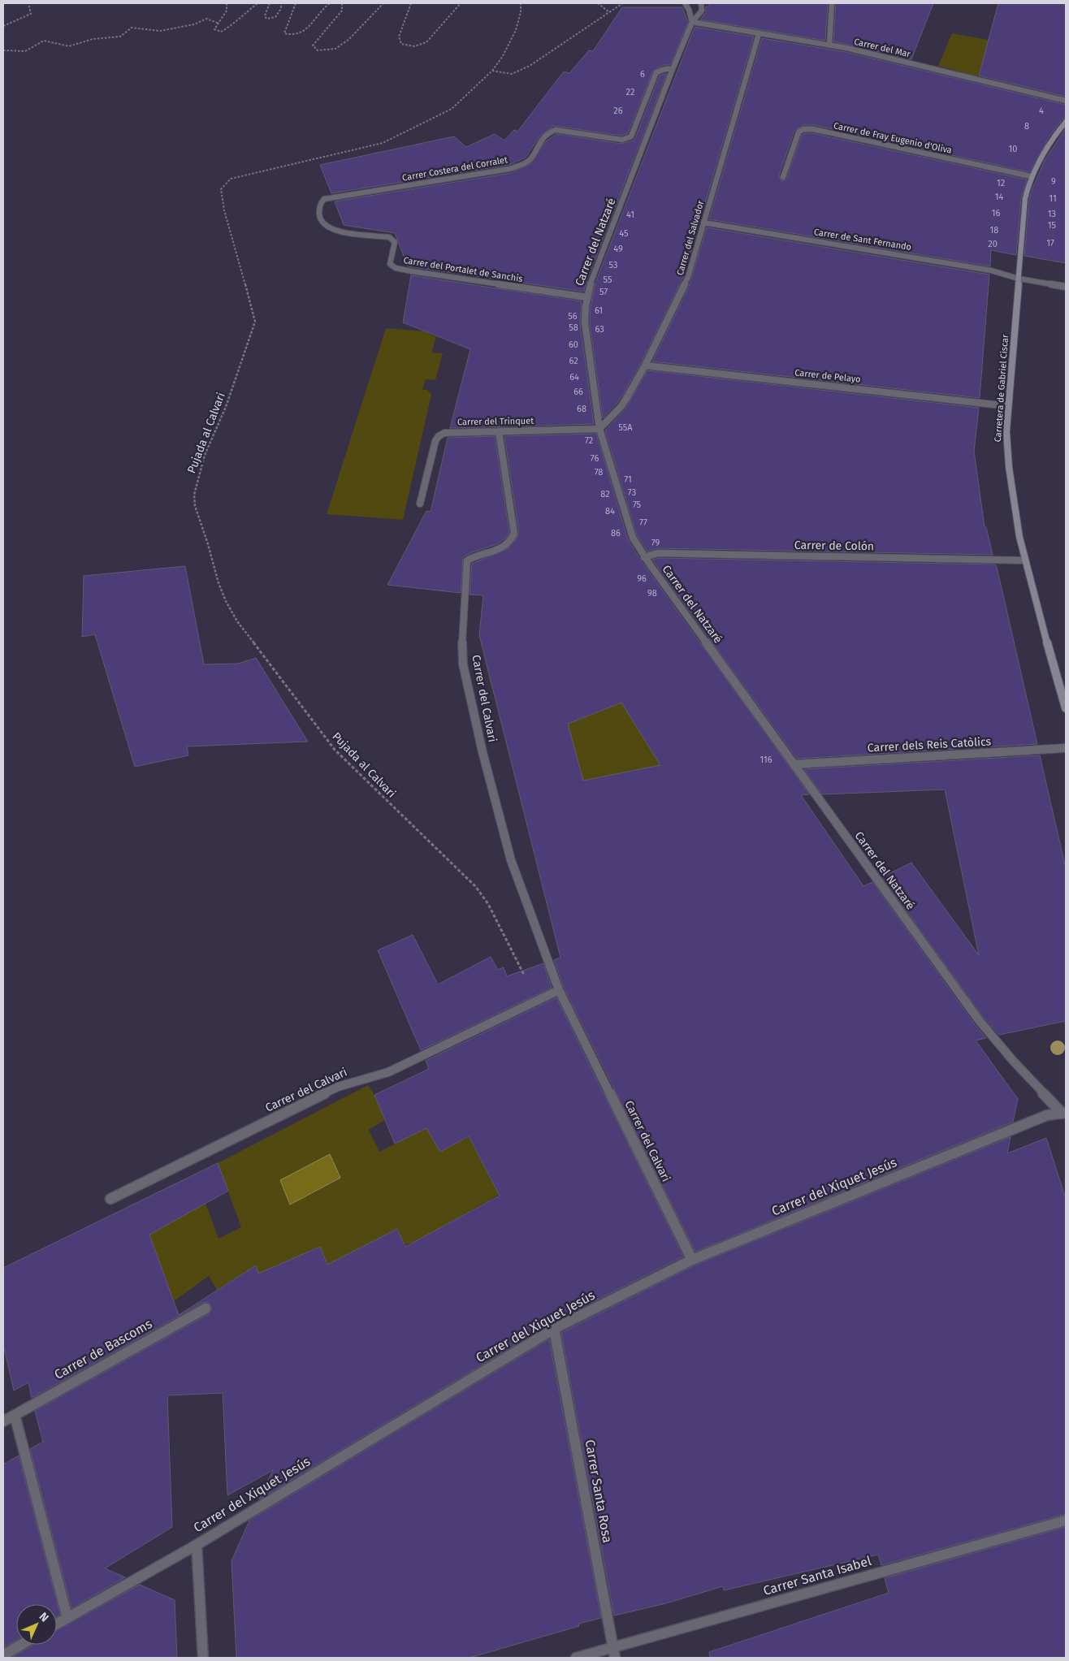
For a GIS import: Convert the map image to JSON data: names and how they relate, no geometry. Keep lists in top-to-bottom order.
{
  "streets": {
    "main road": ["Carretera de Gabriel Ciscar"],
    "street": [
      "Carrer del Mar",
      "Carrer de Fray Eugenio d'Oliva",
      "Carrer Costera del Corralet",
      "Carrer del Salvador",
      "Carrer de Sant Fernando",
      "Carrer del Natzaré",
      "Carrer del Portalet de Sanchis",
      "Carrer de Pelayo",
      "Carrer del Trinquet",
      "Carrer de Colón",
      "Carrer del Calvari",
      "Carrer dels Reis Catòlics",
      "Carrer del Xiquet Jesús",
      "Carrer de Bascoms",
      "Carrer Santa Rosa",
      "Carrer Santa Isabel"
    ],
    "path": ["Pujada al Calvari"]
  },
  "crossings": [
    ["Carrer del Mar", "Carrer del Salvador"],
    ["Carrer del Mar", "Carrer del Natzaré"],
    ["Carrer de Fray Eugenio d'Oliva", "Carretera de Gabriel Ciscar"],
    ["Carrer Costera del Corralet", "Carrer del Natzaré"],
    ["Carrer Costera del Corralet", "Carrer del Portalet de Sanchis"],
    ["Carrer del Salvador", "Carrer de Sant Fernando"],
    ["Carrer del Salvador", "Carrer del Natzaré"],
    ["Carrer del Salvador", "Carrer de Pelayo"],
    ["Carrer del Salvador", "Carrer del Trinquet"],
    ["Carrer de Sant Fernando", "Carretera de Gabriel Ciscar"],
    ["Carrer del Natzaré", "Carrer del Portalet de Sanchis"],
    ["Carrer del Natzaré", "Carrer del Trinquet"],
    ["Carrer del Natzaré", "Carrer de Colón"],
    ["Carrer del Natzaré", "Carrer dels Reis Catòlics"],
    ["Carrer del Natzaré", "Carrer del Xiquet Jesús"],
    ["Carrer de Pelayo", "Carretera de Gabriel Ciscar"],
    ["Carretera de Gabriel Ciscar", "Carrer de Colón"],
    ["Carrer del Trinquet", "Carrer del Calvari"],
    ["Pujada al Calvari", "Carrer del Calvari"],
    ["Carrer del Calvari", "Carrer del Xiquet Jesús"],
    ["Carrer del Xiquet Jesús", "Carrer Santa Rosa"],
    ["Carrer Santa Rosa", "Carrer Santa Isabel"]
  ],
  "house_numbers": [
    "6",
    "22",
    "26",
    "4",
    "8",
    "10",
    "9",
    "12",
    "14",
    "11",
    "16",
    "13",
    "41",
    "15",
    "18",
    "45",
    "17",
    "20",
    "49",
    "53",
    "55",
    "57",
    "61",
    "56",
    "58",
    "63",
    "60",
    "62",
    "64",
    "66",
    "68",
    "55A",
    "72",
    "76",
    "78",
    "71",
    "73",
    "82",
    "75",
    "84",
    "77",
    "86",
    "79",
    "96",
    "98",
    "116"
  ],
  "north": "top right"
}
